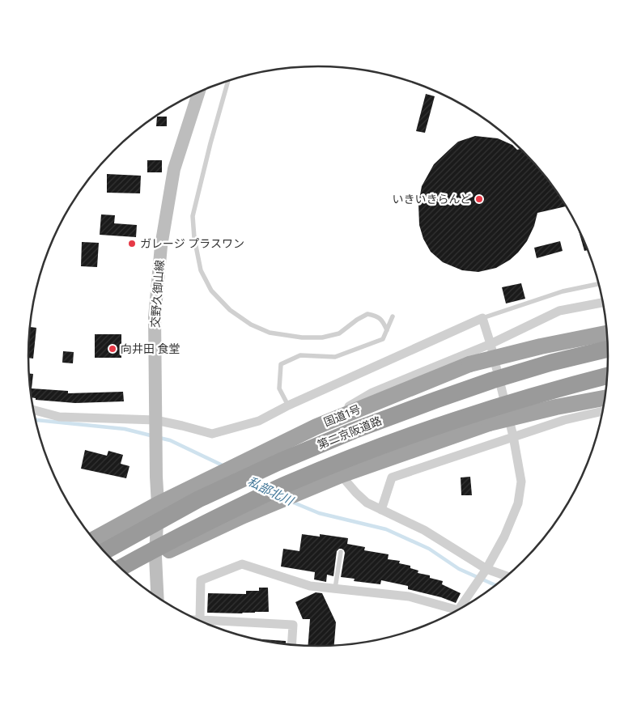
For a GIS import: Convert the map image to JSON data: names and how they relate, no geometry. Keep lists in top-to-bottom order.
{
  "streets": {
    "highway": ["国道1号", "第二京阪道路"],
    "main road": ["交野久御山線"]
  },
  "crossings": [
    ["交野久御山線", "国道1号"]
  ],
  "water": ["私部北川"],
  "places": ["いきいきらんど", "ガレージ プラスワン", "向井田 食堂"]
}
